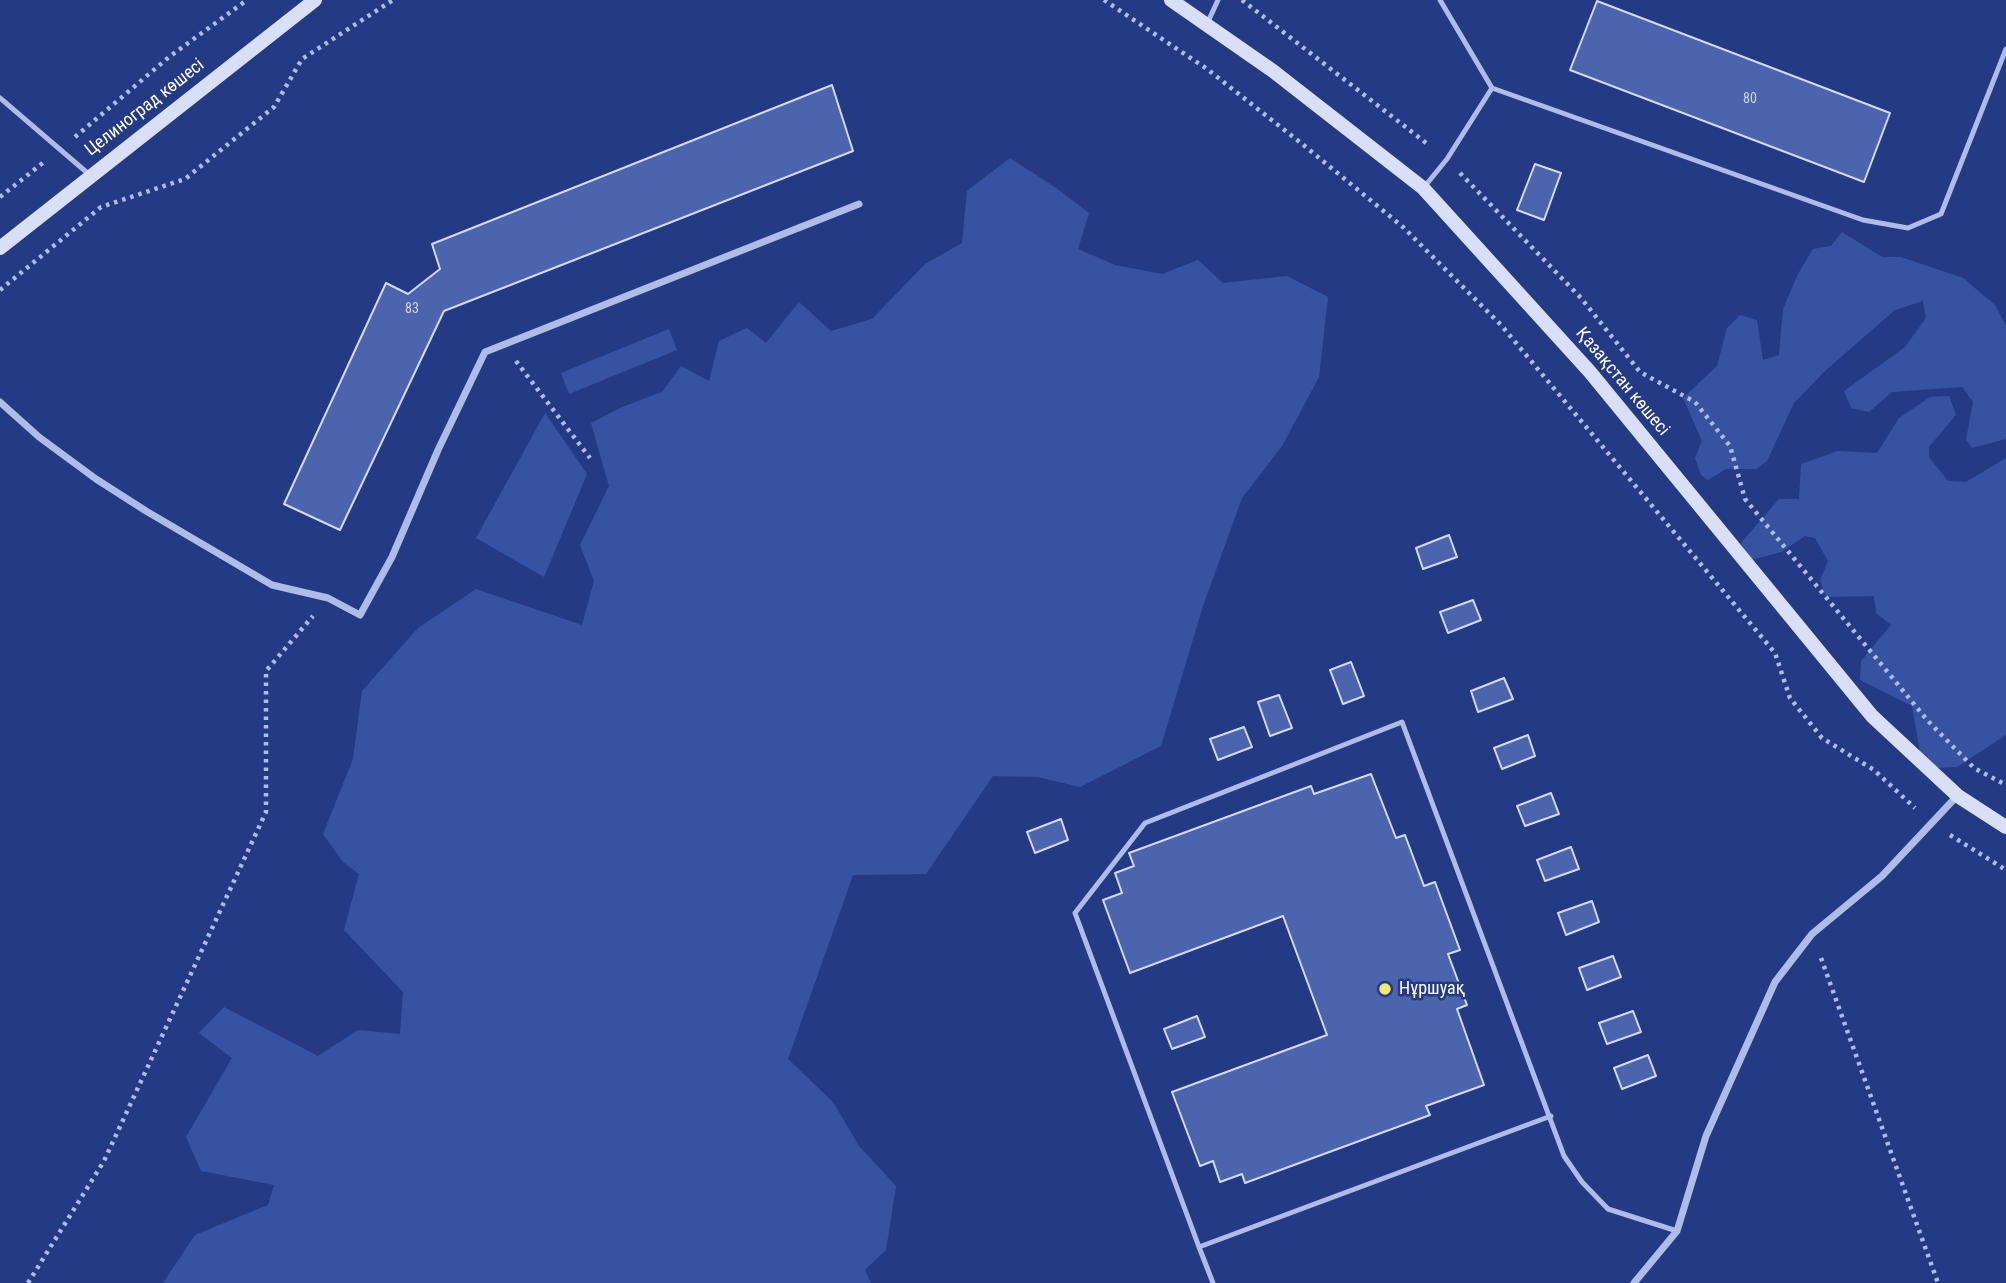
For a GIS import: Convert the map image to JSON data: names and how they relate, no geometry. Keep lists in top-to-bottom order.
{
  "streets": {
    "street": ["Целиноград көшесі", "Қазақстан көшесі"]
  },
  "places": ["Нұршуақ"],
  "house_numbers": ["80", "83"]
}
